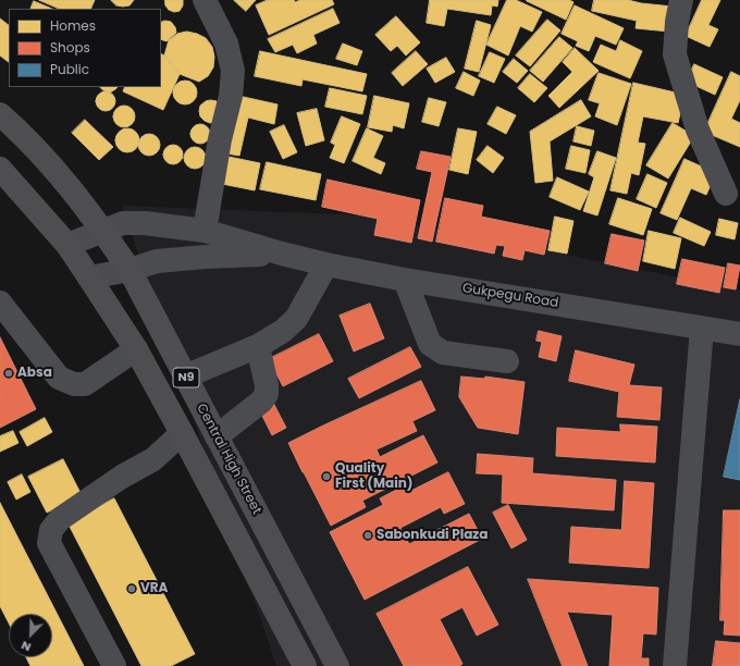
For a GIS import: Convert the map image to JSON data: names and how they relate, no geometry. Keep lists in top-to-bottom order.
{
  "streets": {
    "highway": ["N9", "Central High Street"],
    "street": ["Gukpegu Road"]
  },
  "crossings": [
    ["Gukpegu Road", "N9"],
    ["Gukpegu Road", "Central High Street"]
  ],
  "places": [
    "Absa",
    "Quality First (Main)",
    "Sabonkudi Plaza",
    "VRA"
  ],
  "legend": ["Homes", "Shops", "Public"],
  "north": "bottom left"
}
